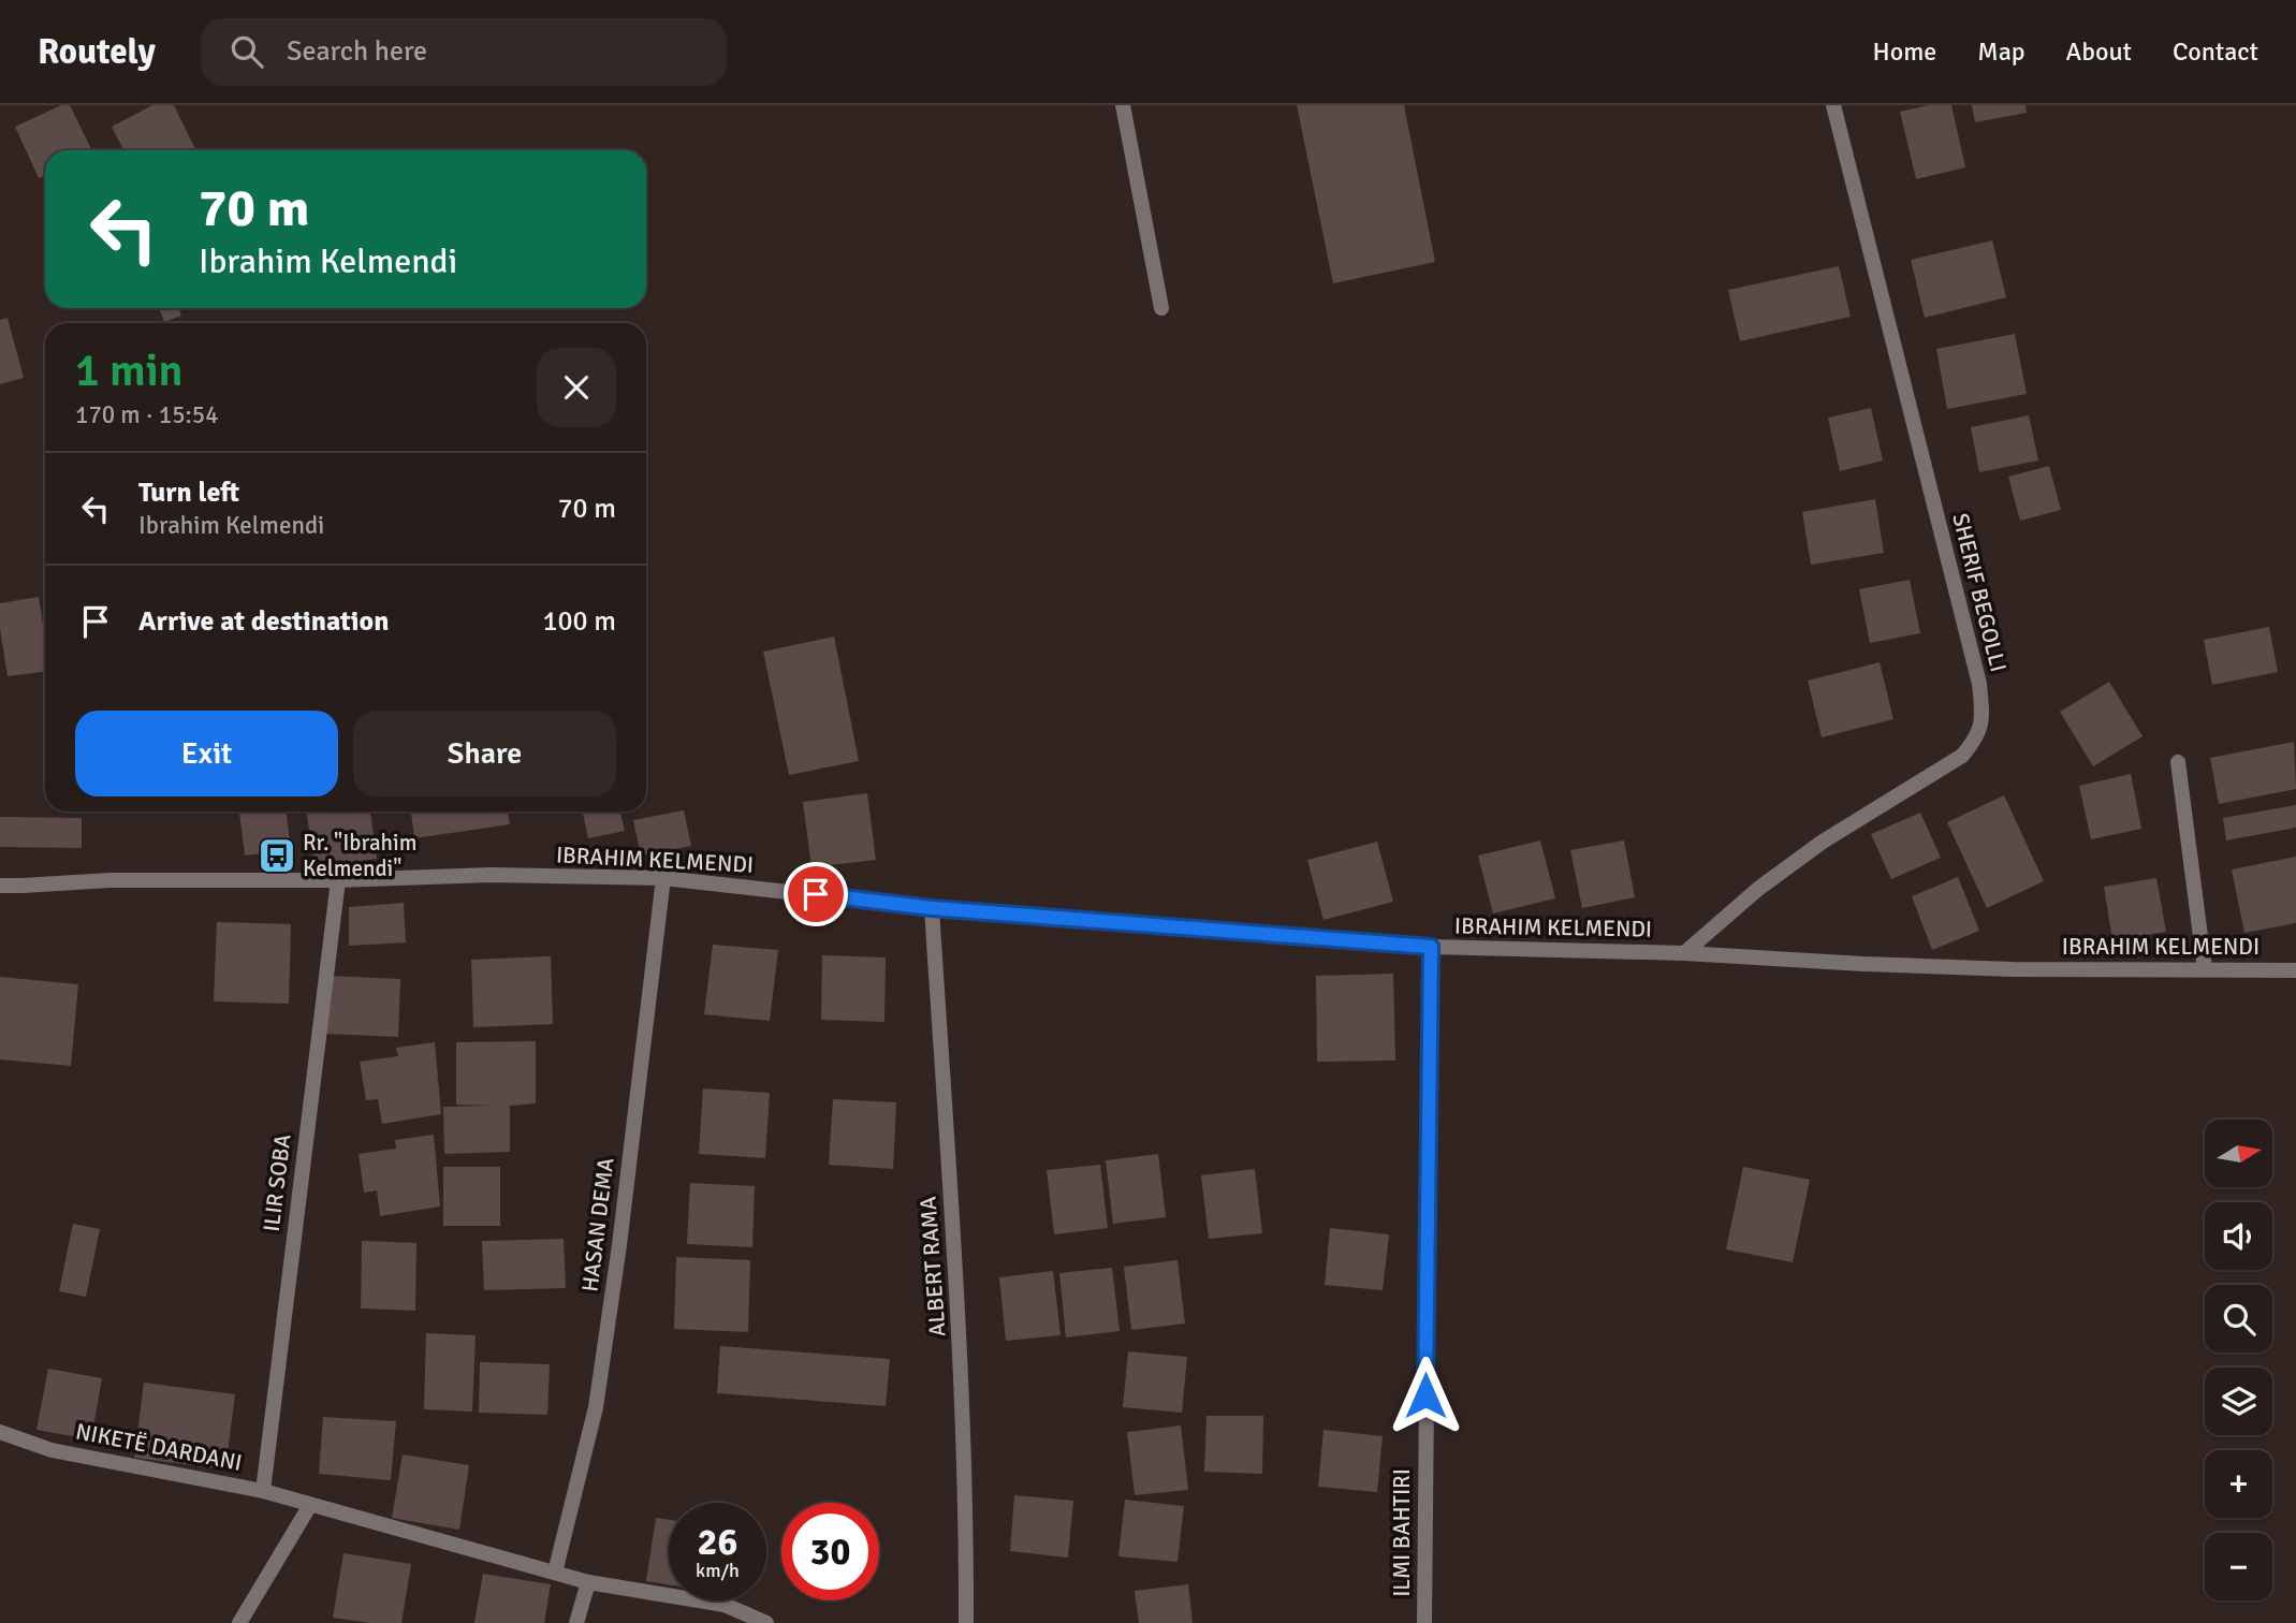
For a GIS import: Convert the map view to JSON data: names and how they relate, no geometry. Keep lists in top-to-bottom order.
{
  "streets": {
    "street": [
      "SHERIF BEGOLLI",
      "IBRAHIM KELMENDI",
      "ILIR SOBA",
      "HASAN DEMA",
      "ALBERT RAMA",
      "NIKETË DARDANI",
      "ILMI BAHTIRI"
    ]
  },
  "crossings": [
    ["SHERIF BEGOLLI", "IBRAHIM KELMENDI"],
    ["IBRAHIM KELMENDI", "ILIR SOBA"],
    ["IBRAHIM KELMENDI", "HASAN DEMA"],
    ["IBRAHIM KELMENDI", "ALBERT RAMA"],
    ["IBRAHIM KELMENDI", "ILMI BAHTIRI"],
    ["ILIR SOBA", "NIKETË DARDANI"],
    ["HASAN DEMA", "NIKETË DARDANI"]
  ],
  "places": {
    "bus stop": ["Rr. \"Ibrahim Kelmendi\""]
  },
  "north": "right",
  "page": {
    "header": "Routely",
    "search": "Search here",
    "nav": [
      "Home",
      "Map",
      "About",
      "Contact"
    ],
    "turn": ["70 m", "Ibrahim Kelmendi"],
    "heading": ["1 min", "170 m · 15:54"],
    "list": [
      {
        "name": "Turn left",
        "note": "Ibrahim Kelmendi",
        "value": "70 m"
      },
      {
        "name": "Arrive at destination",
        "value": "100 m"
      }
    ],
    "buttons": ["Exit", "Share"],
    "map_buttons": ["+", "−"],
    "speed": "26 km/h",
    "limit": "30"
  }
}
